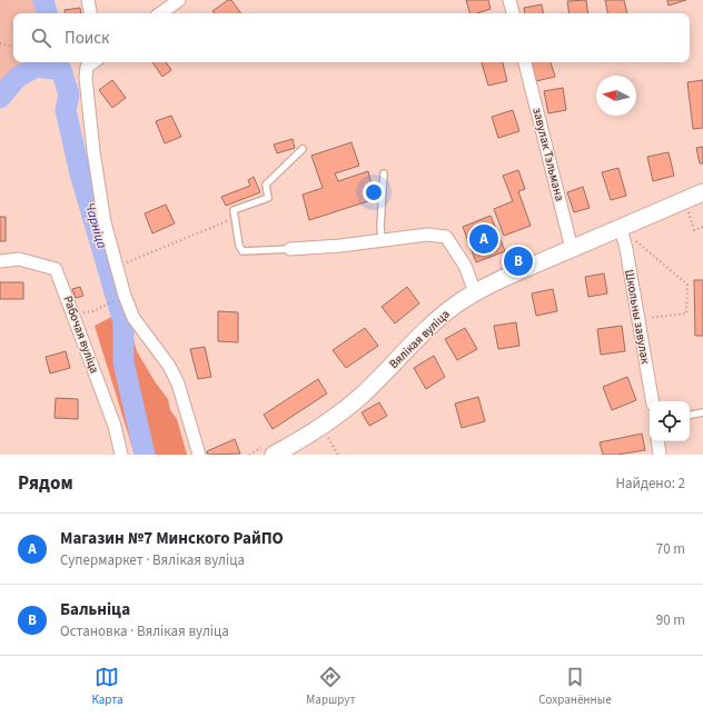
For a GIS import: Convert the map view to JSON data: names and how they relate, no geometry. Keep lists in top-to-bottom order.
{
  "streets": {
    "main road": ["Вялікая вуліца"],
    "street": ["завулак Тэльмана", "Школьны завулак", "Рабочая вуліца"]
  },
  "crossings": [
    ["завулак Тэльмана", "Вялікая вуліца"],
    ["Школьны завулак", "Вялікая вуліца"]
  ],
  "water": ["Чарніца"],
  "north": "left",
  "page": {
    "search": "Поиск",
    "pins": ["A", "B"],
    "heading": ["Рядом", "Найдено: 2"],
    "list": [
      {
        "mark": "A",
        "name": "Магазин №7 Минского РайПО",
        "note": "Супермаркет · Вялікая вуліца",
        "value": "70 m"
      },
      {
        "mark": "B",
        "name": "Бальніца",
        "note": "Остановка · Вялікая вуліца",
        "value": "90 m"
      }
    ],
    "nav": ["Карта", "Маршрут", "Сохранённые"]
  }
}
